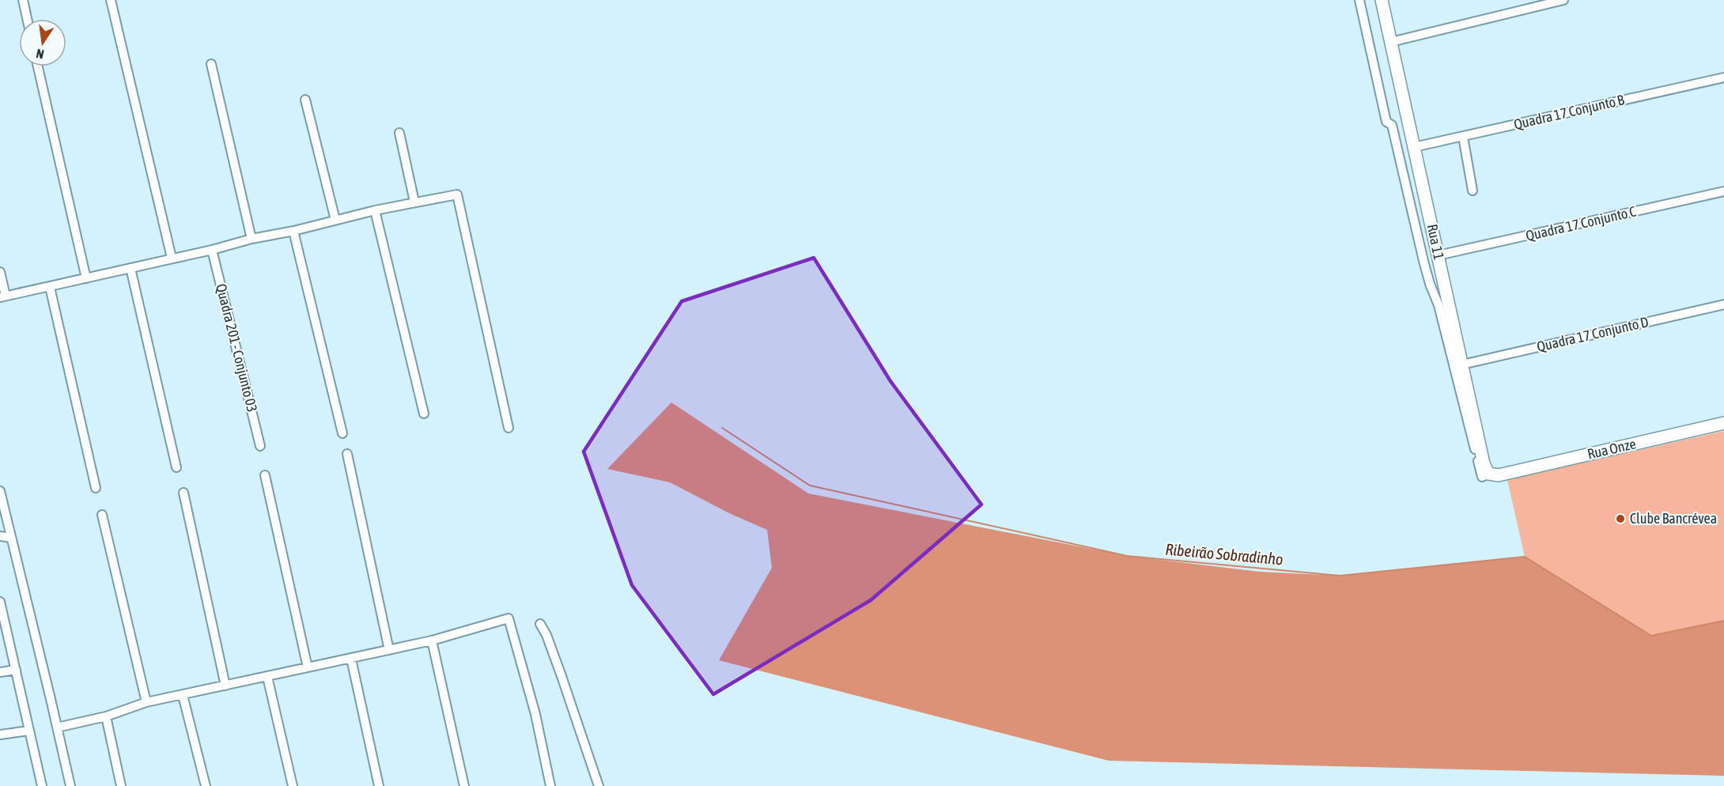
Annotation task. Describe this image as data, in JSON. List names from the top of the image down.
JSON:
{
  "streets": {
    "street": [
      "Quadra 17 Conjunto B",
      "Quadra 17 Conjunto C",
      "Rua 11",
      "Quadra 17 Conjunto D",
      "Quadra 201 - Conjunto 03",
      "Rua Onze"
    ]
  },
  "crossings": [
    ["Quadra 17 Conjunto B", "Rua 11"],
    ["Quadra 17 Conjunto C", "Rua 11"],
    ["Rua 11", "Quadra 17 Conjunto D"],
    ["Rua 11", "Rua Onze"]
  ],
  "water": ["Ribeirão Sobradinho"],
  "places": ["Clube Bancrévea"],
  "north": "bottom"
}
